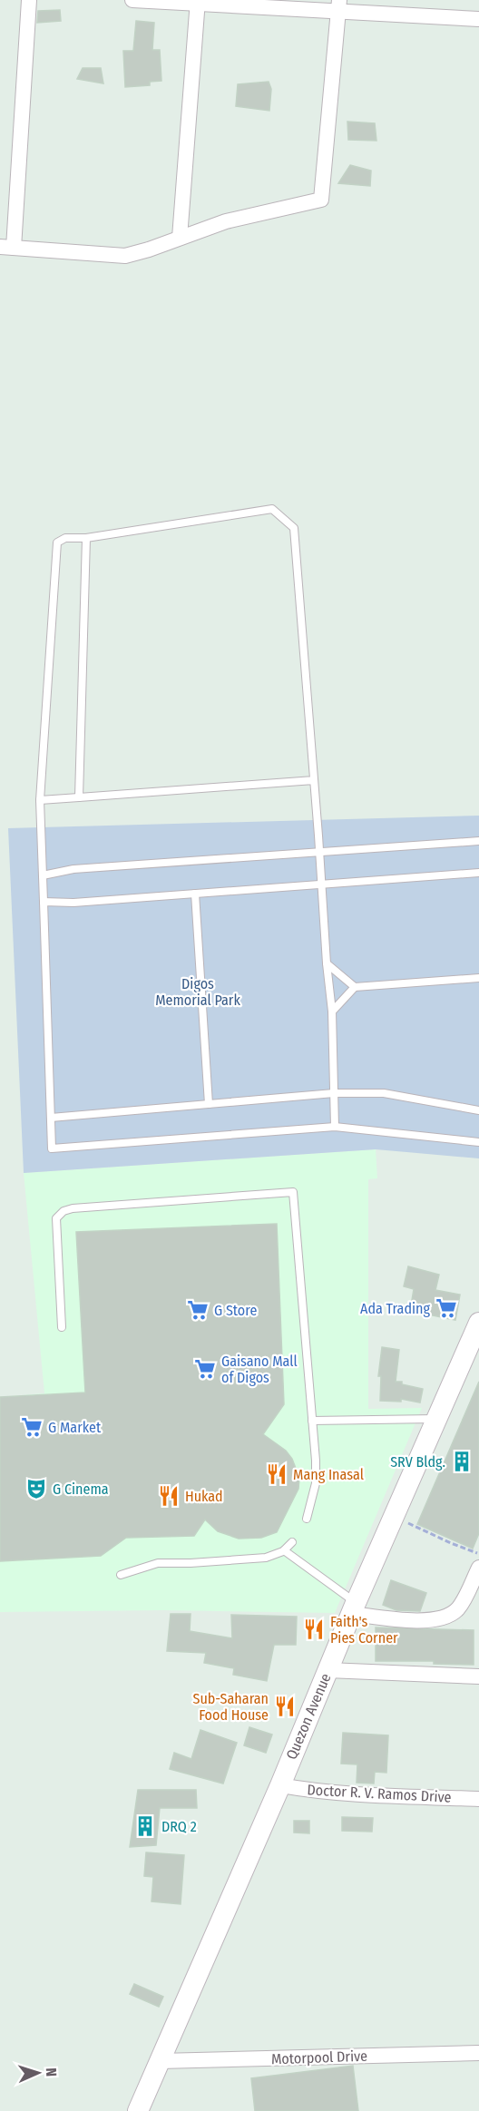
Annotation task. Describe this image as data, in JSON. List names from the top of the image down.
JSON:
{
  "streets": {
    "main road": ["Quezon Avenue"],
    "street": ["Doctor R. V. Ramos Drive", "Motorpool Drive"]
  },
  "crossings": [
    ["Quezon Avenue", "Doctor R. V. Ramos Drive"],
    ["Quezon Avenue", "Motorpool Drive"]
  ],
  "parks": ["Digos Memorial Park"],
  "places": {
    "supermarket": [
      "Ada Trading",
      "G Store",
      "Gaisano Mall of Digos",
      "G Market"
    ],
    "building": ["SRV Bldg.", "DRQ 2"],
    "restaurant": [
      "Mang Inasal",
      "Hukad",
      "Faith's Pies Corner",
      "Sub-Saharan Food House"
    ],
    "theatre": ["G Cinema"]
  },
  "north": "right"
}
